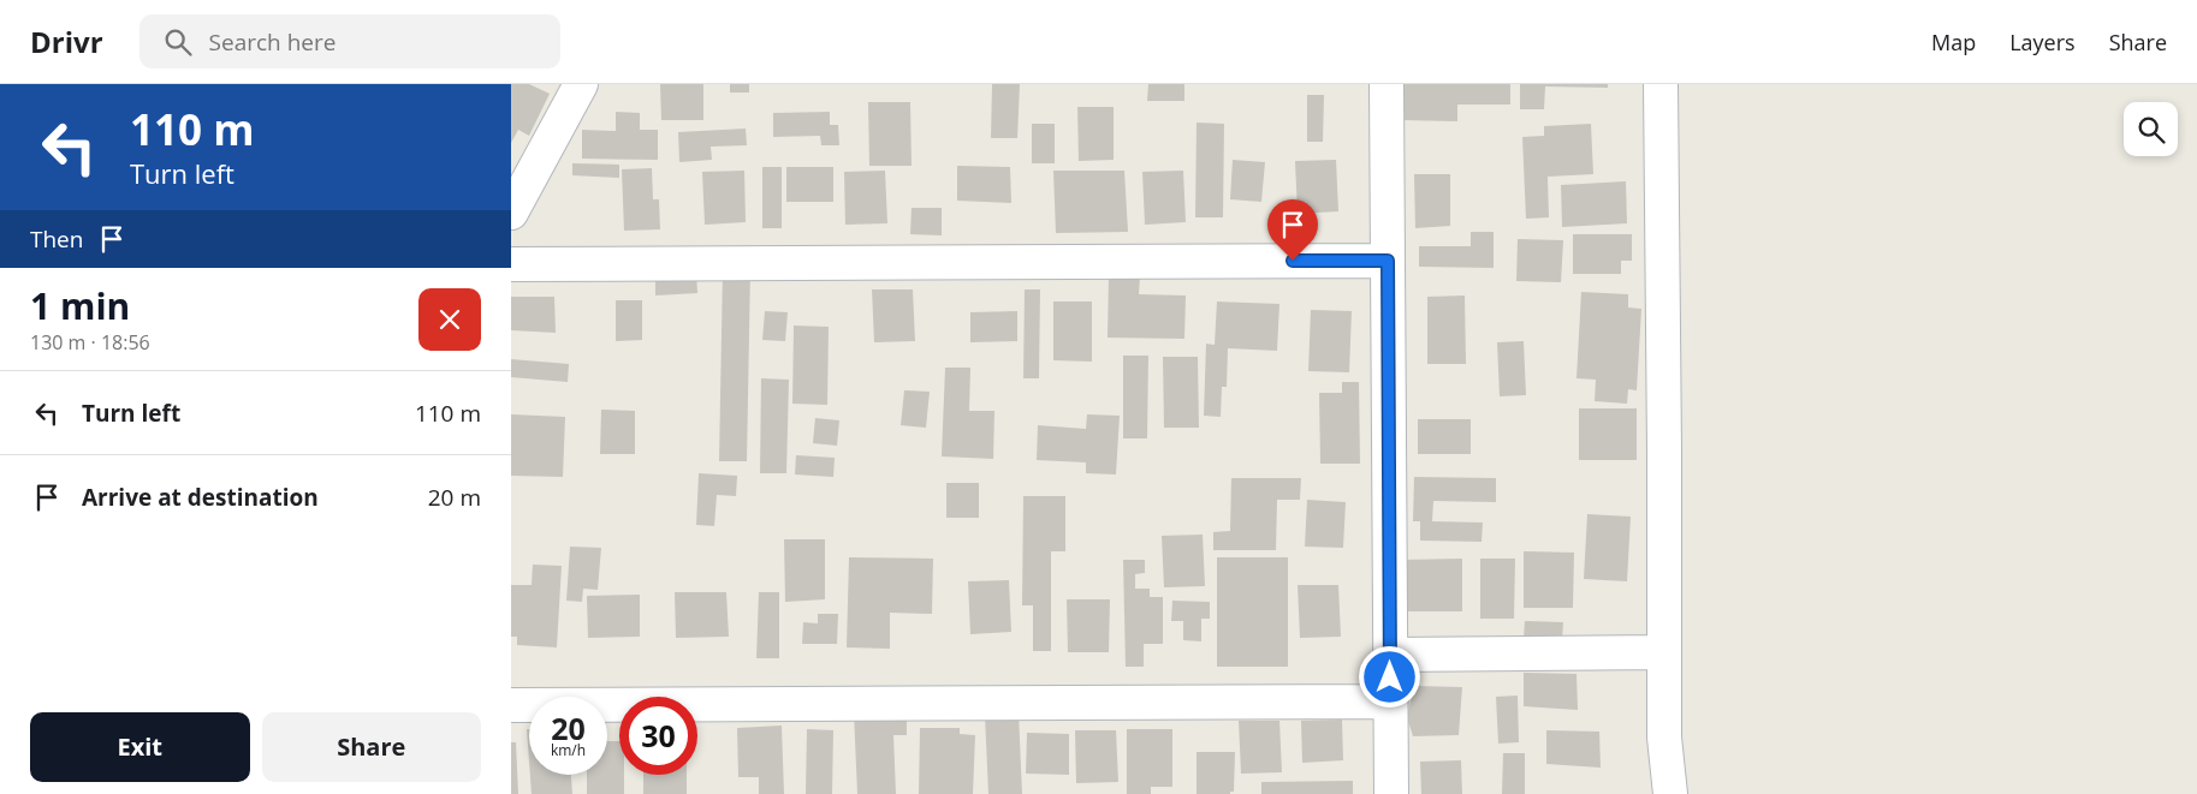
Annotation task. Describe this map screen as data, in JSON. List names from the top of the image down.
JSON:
{
  "page": {
    "header": "Drivr",
    "search": "Search here",
    "nav": ["Map", "Layers", "Share"],
    "turn": ["110 m", "Turn left"],
    "then": "Then",
    "heading": ["1 min", "130 m · 18:56"],
    "list": [
      {
        "name": "Turn left",
        "value": "110 m"
      },
      {
        "name": "Arrive at destination",
        "value": "20 m"
      }
    ],
    "speed": "20 km/h",
    "limit": "30",
    "buttons": ["Exit", "Share"]
  }
}
